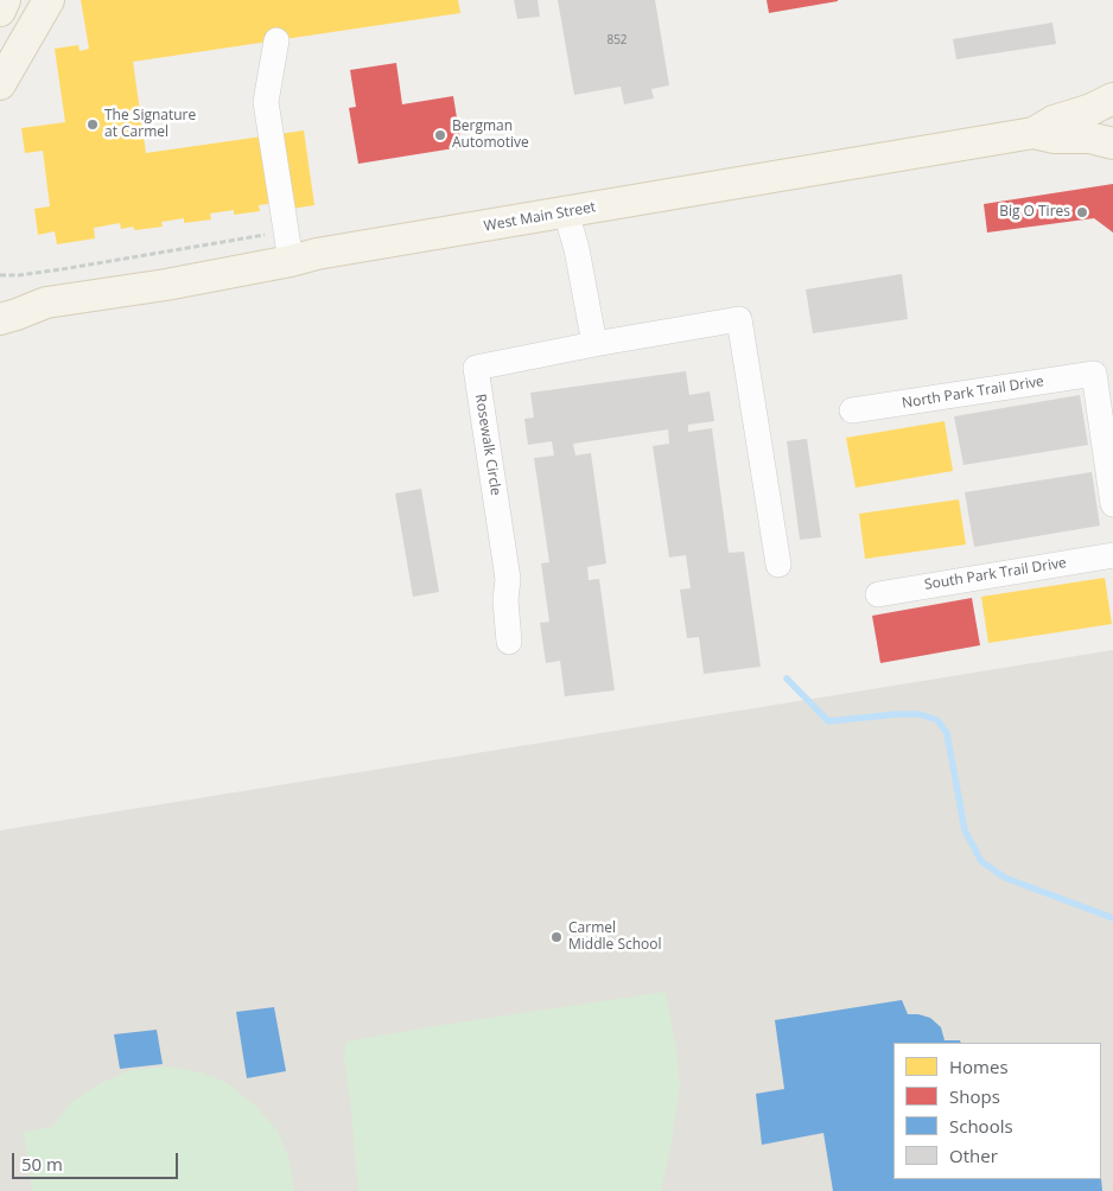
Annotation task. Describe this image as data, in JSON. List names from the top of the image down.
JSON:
{
  "streets": {
    "main road": ["West Main Street"],
    "street": ["North Park Trail Drive", "Rosewalk Circle", "South Park Trail Drive"]
  },
  "places": [
    "The Signature at Carmel",
    "Bergman Automotive",
    "Big O Tires",
    "Carmel Middle School"
  ],
  "house_numbers": ["852"],
  "legend": [
    "Homes",
    "Shops",
    "Schools",
    "Other"
  ],
  "scale_bar": "50 m"
}
